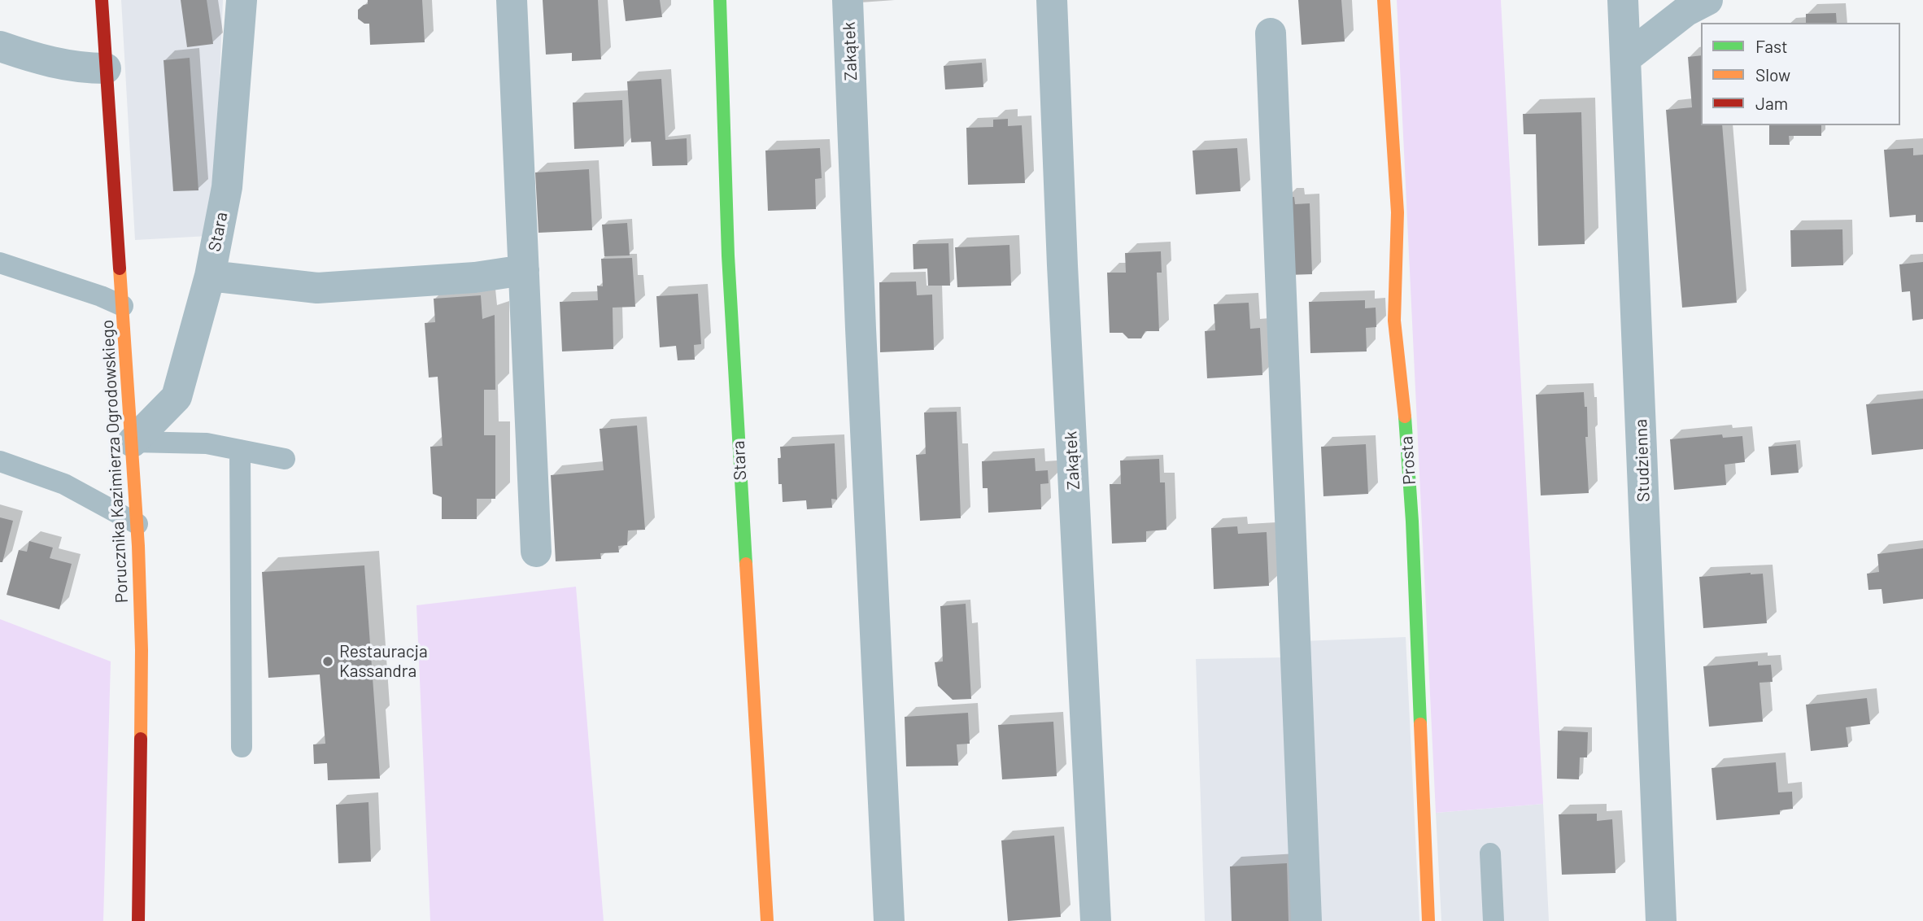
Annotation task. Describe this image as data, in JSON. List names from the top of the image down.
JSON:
{
  "streets": {
    "street": [
      "Zakątek",
      "Stara",
      "Prosta",
      "Studzienna",
      "Porucznika Kazimierza Ogrodowskiego"
    ]
  },
  "crossings": [
    ["Stara", "Porucznika Kazimierza Ogrodowskiego"]
  ],
  "places": ["Restauracja Kassandra"],
  "legend": ["Fast", "Slow", "Jam"]
}
